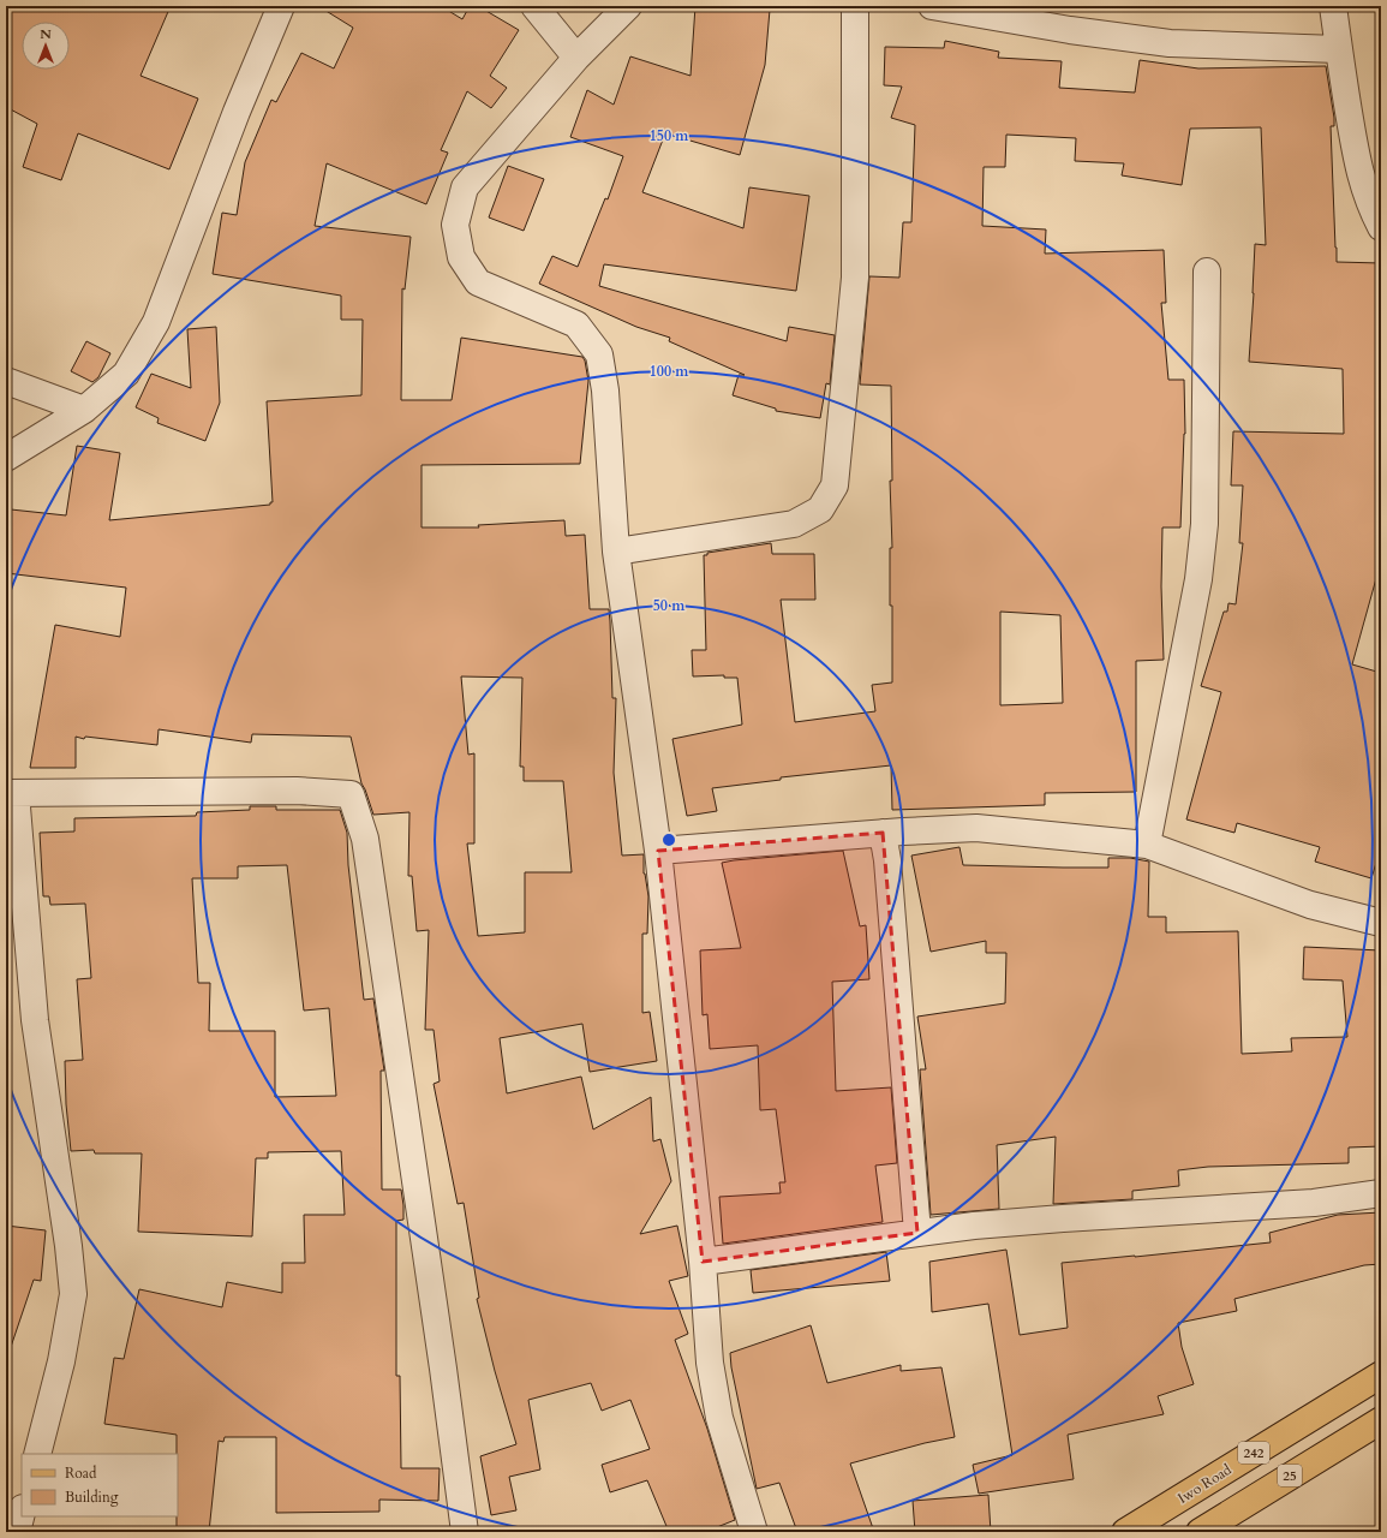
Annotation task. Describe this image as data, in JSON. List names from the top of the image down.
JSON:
{
  "streets": {
    "main road": ["242", "25", "Iwo Road"]
  },
  "legend": ["Road", "Building"],
  "north": "top",
  "rings": ["150 m", "100 m", "50 m"]
}
